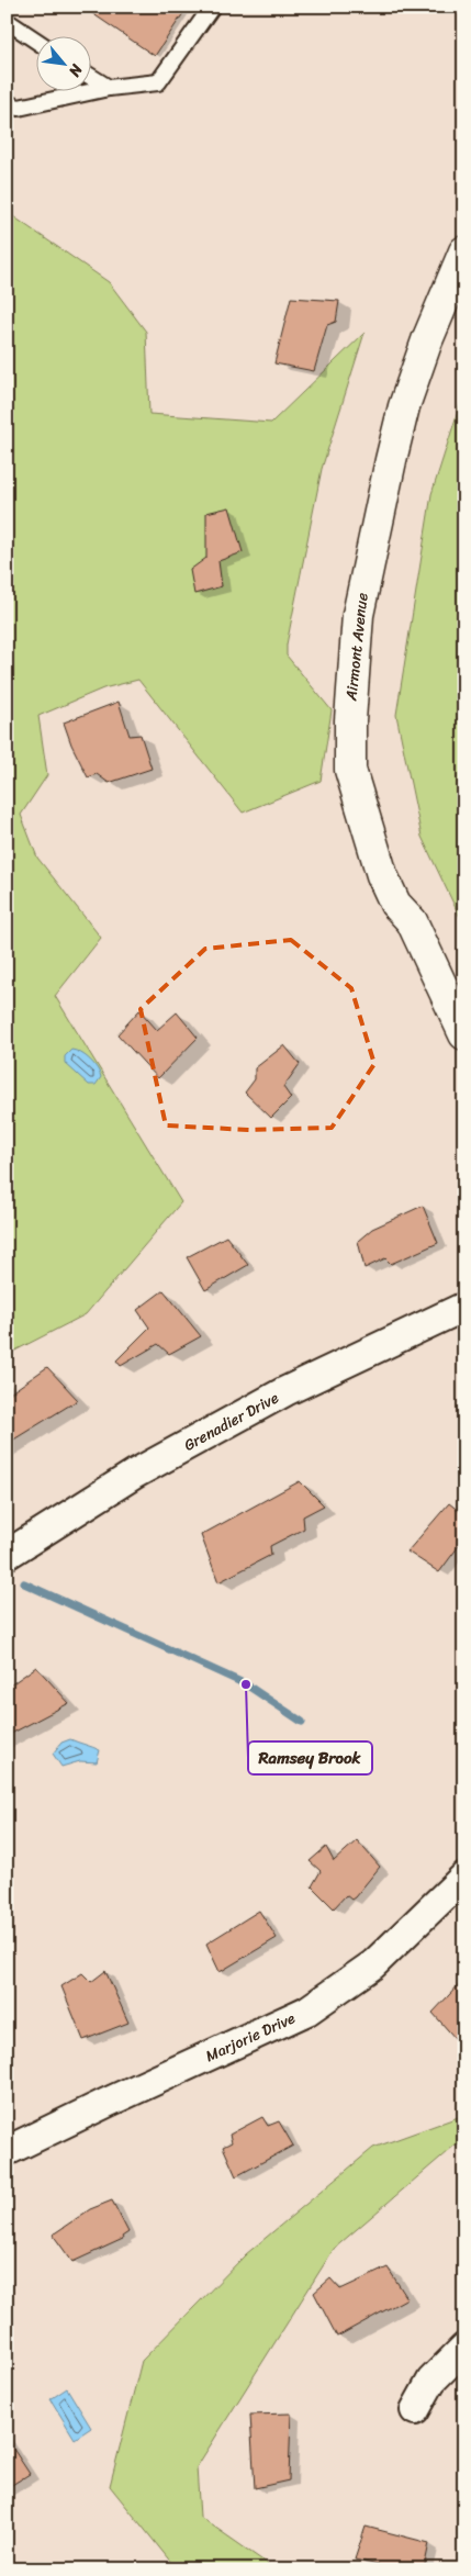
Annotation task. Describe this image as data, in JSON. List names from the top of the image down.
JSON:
{
  "streets": {
    "street": ["Airmont Avenue", "Grenadier Drive", "Marjorie Drive"]
  },
  "places": ["Ramsey Brook"],
  "north": "bottom right"
}
